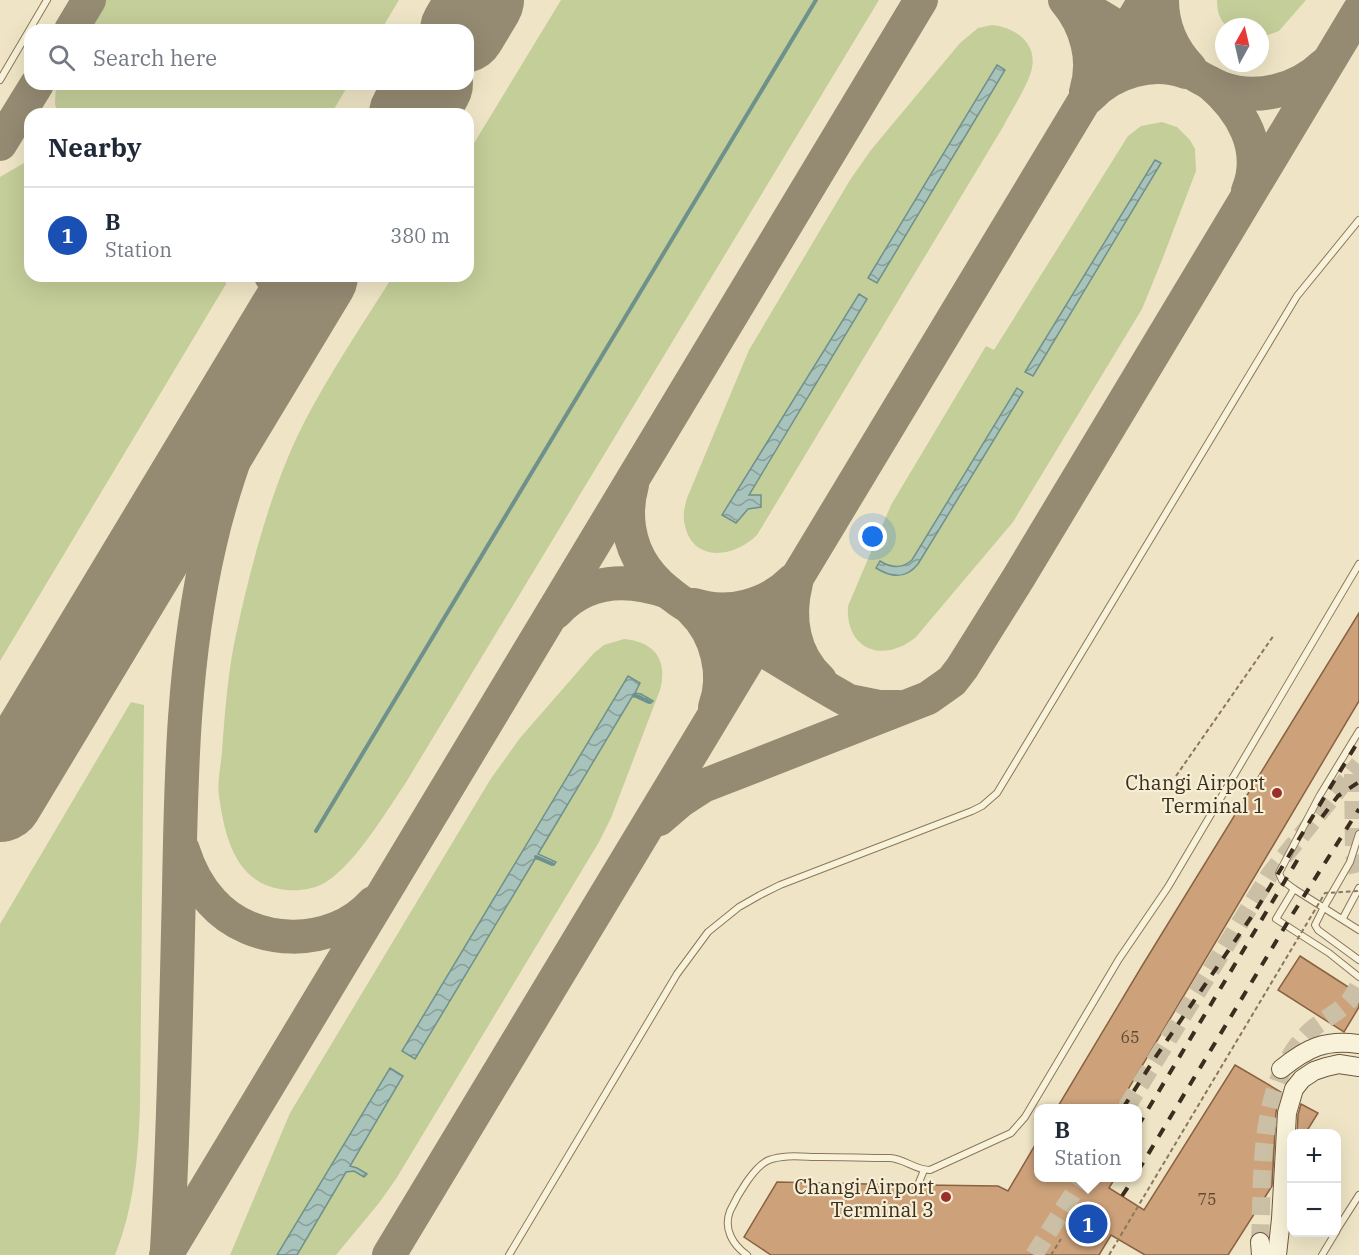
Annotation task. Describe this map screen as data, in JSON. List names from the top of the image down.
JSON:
{
  "places": ["Changi Airport Terminal 1", "Changi Airport Terminal 3"],
  "house_numbers": ["65", "75"],
  "north": "top",
  "page": {
    "search": "Search here",
    "heading": "Nearby",
    "list": [
      {
        "mark": "1",
        "name": "B",
        "note": "Station",
        "value": "380 m"
      }
    ],
    "popup": ["B", "Station"],
    "map_buttons": ["+", "−"],
    "pins": "1"
  }
}
